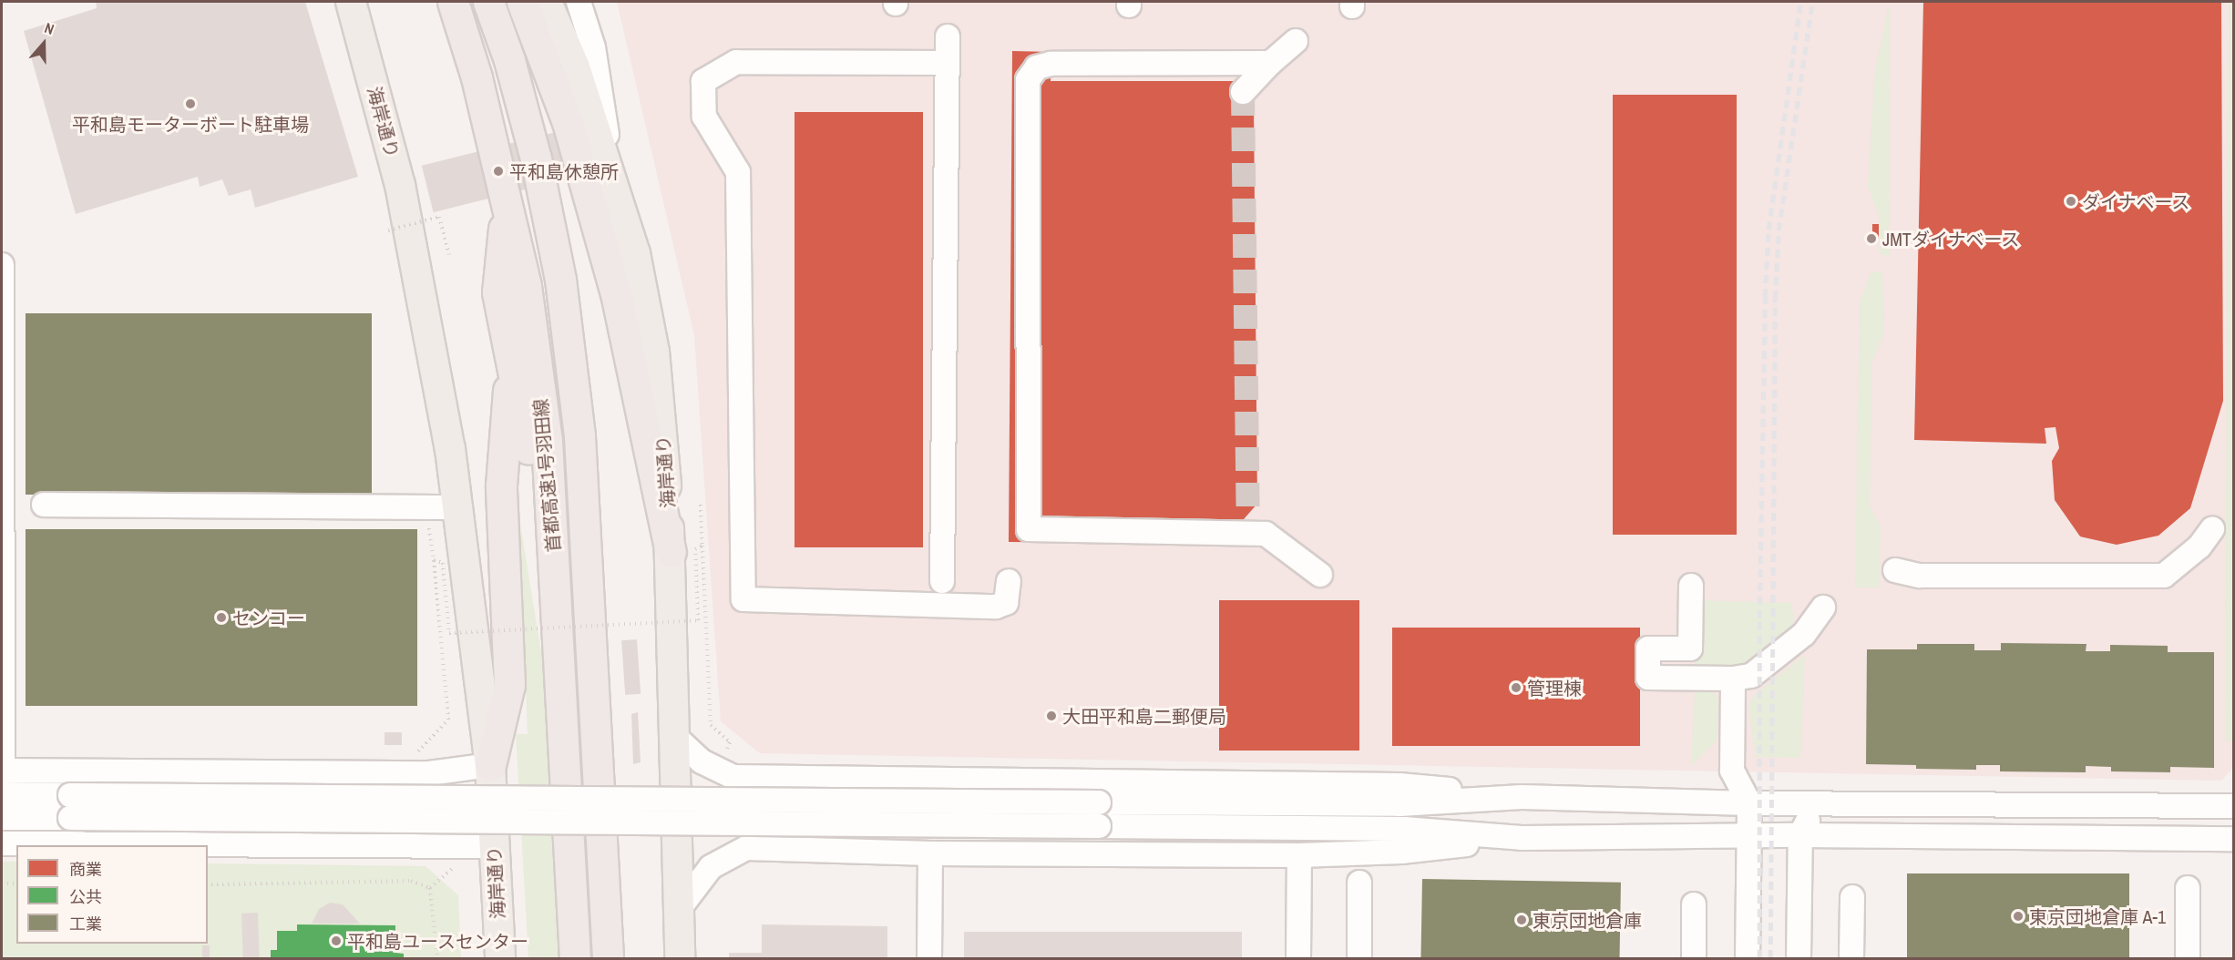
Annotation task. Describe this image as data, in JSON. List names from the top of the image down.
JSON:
{
  "streets": {
    "highway": ["首都高速1号羽田線"],
    "main road": ["海岸通り"]
  },
  "places": [
    "平和島モーターボート駐車場",
    "平和島休憩所",
    "ダイナベース",
    "JMTダイナベース",
    "センコー",
    "管理棟",
    "大田平和島二郵便局",
    "東京団地倉庫 A-1",
    "東京団地倉庫",
    "平和島ユースセンター"
  ],
  "legend": ["商業", "公共", "工業"],
  "north": "top"
}
